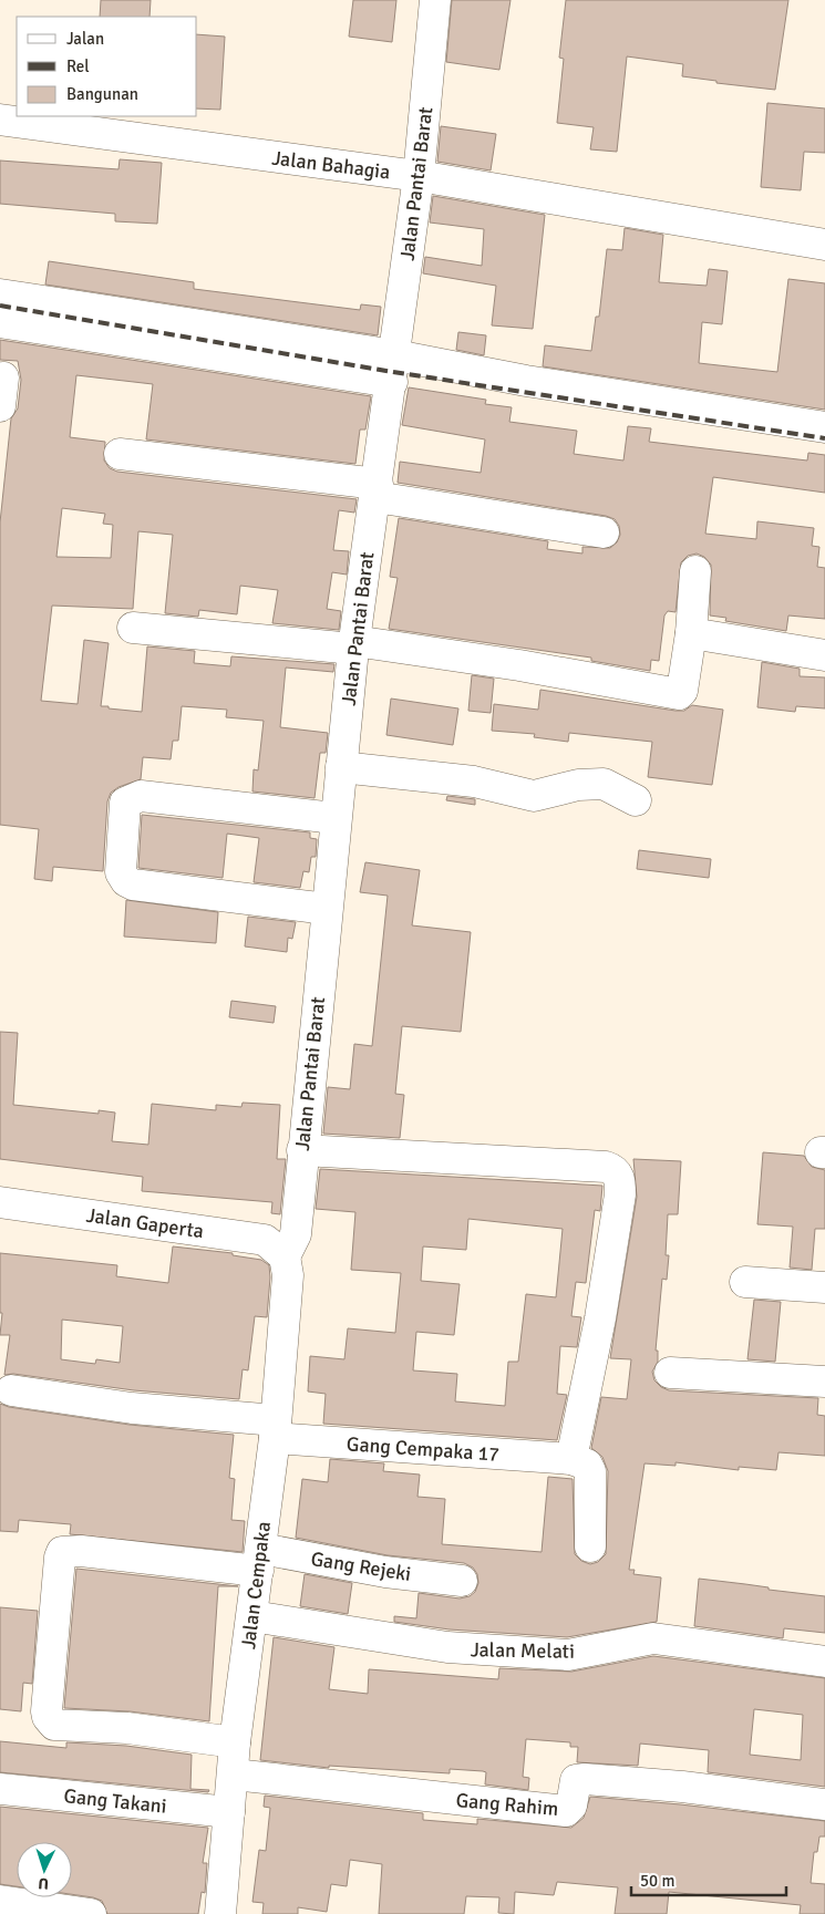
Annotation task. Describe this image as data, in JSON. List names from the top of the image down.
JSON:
{
  "streets": {
    "street": [
      "Jalan Bahagia",
      "Jalan Pantai Barat",
      "Jalan Gaperta",
      "Gang Cempaka 17",
      "Gang Rejeki",
      "Jalan Cempaka",
      "Jalan Melati",
      "Gang Takani",
      "Gang Rahim"
    ]
  },
  "crossings": [
    ["Jalan Bahagia", "Jalan Pantai Barat"],
    ["Jalan Pantai Barat", "Jalan Gaperta"],
    ["Jalan Pantai Barat", "Jalan Cempaka"],
    ["Jalan Gaperta", "Jalan Cempaka"],
    ["Gang Cempaka 17", "Jalan Cempaka"],
    ["Gang Rejeki", "Jalan Cempaka"],
    ["Jalan Cempaka", "Jalan Melati"],
    ["Jalan Cempaka", "Gang Takani"],
    ["Jalan Cempaka", "Gang Rahim"]
  ],
  "legend": ["Jalan", "Rel", "Bangunan"],
  "scale_bar": "50 m",
  "north": "bottom"
}
